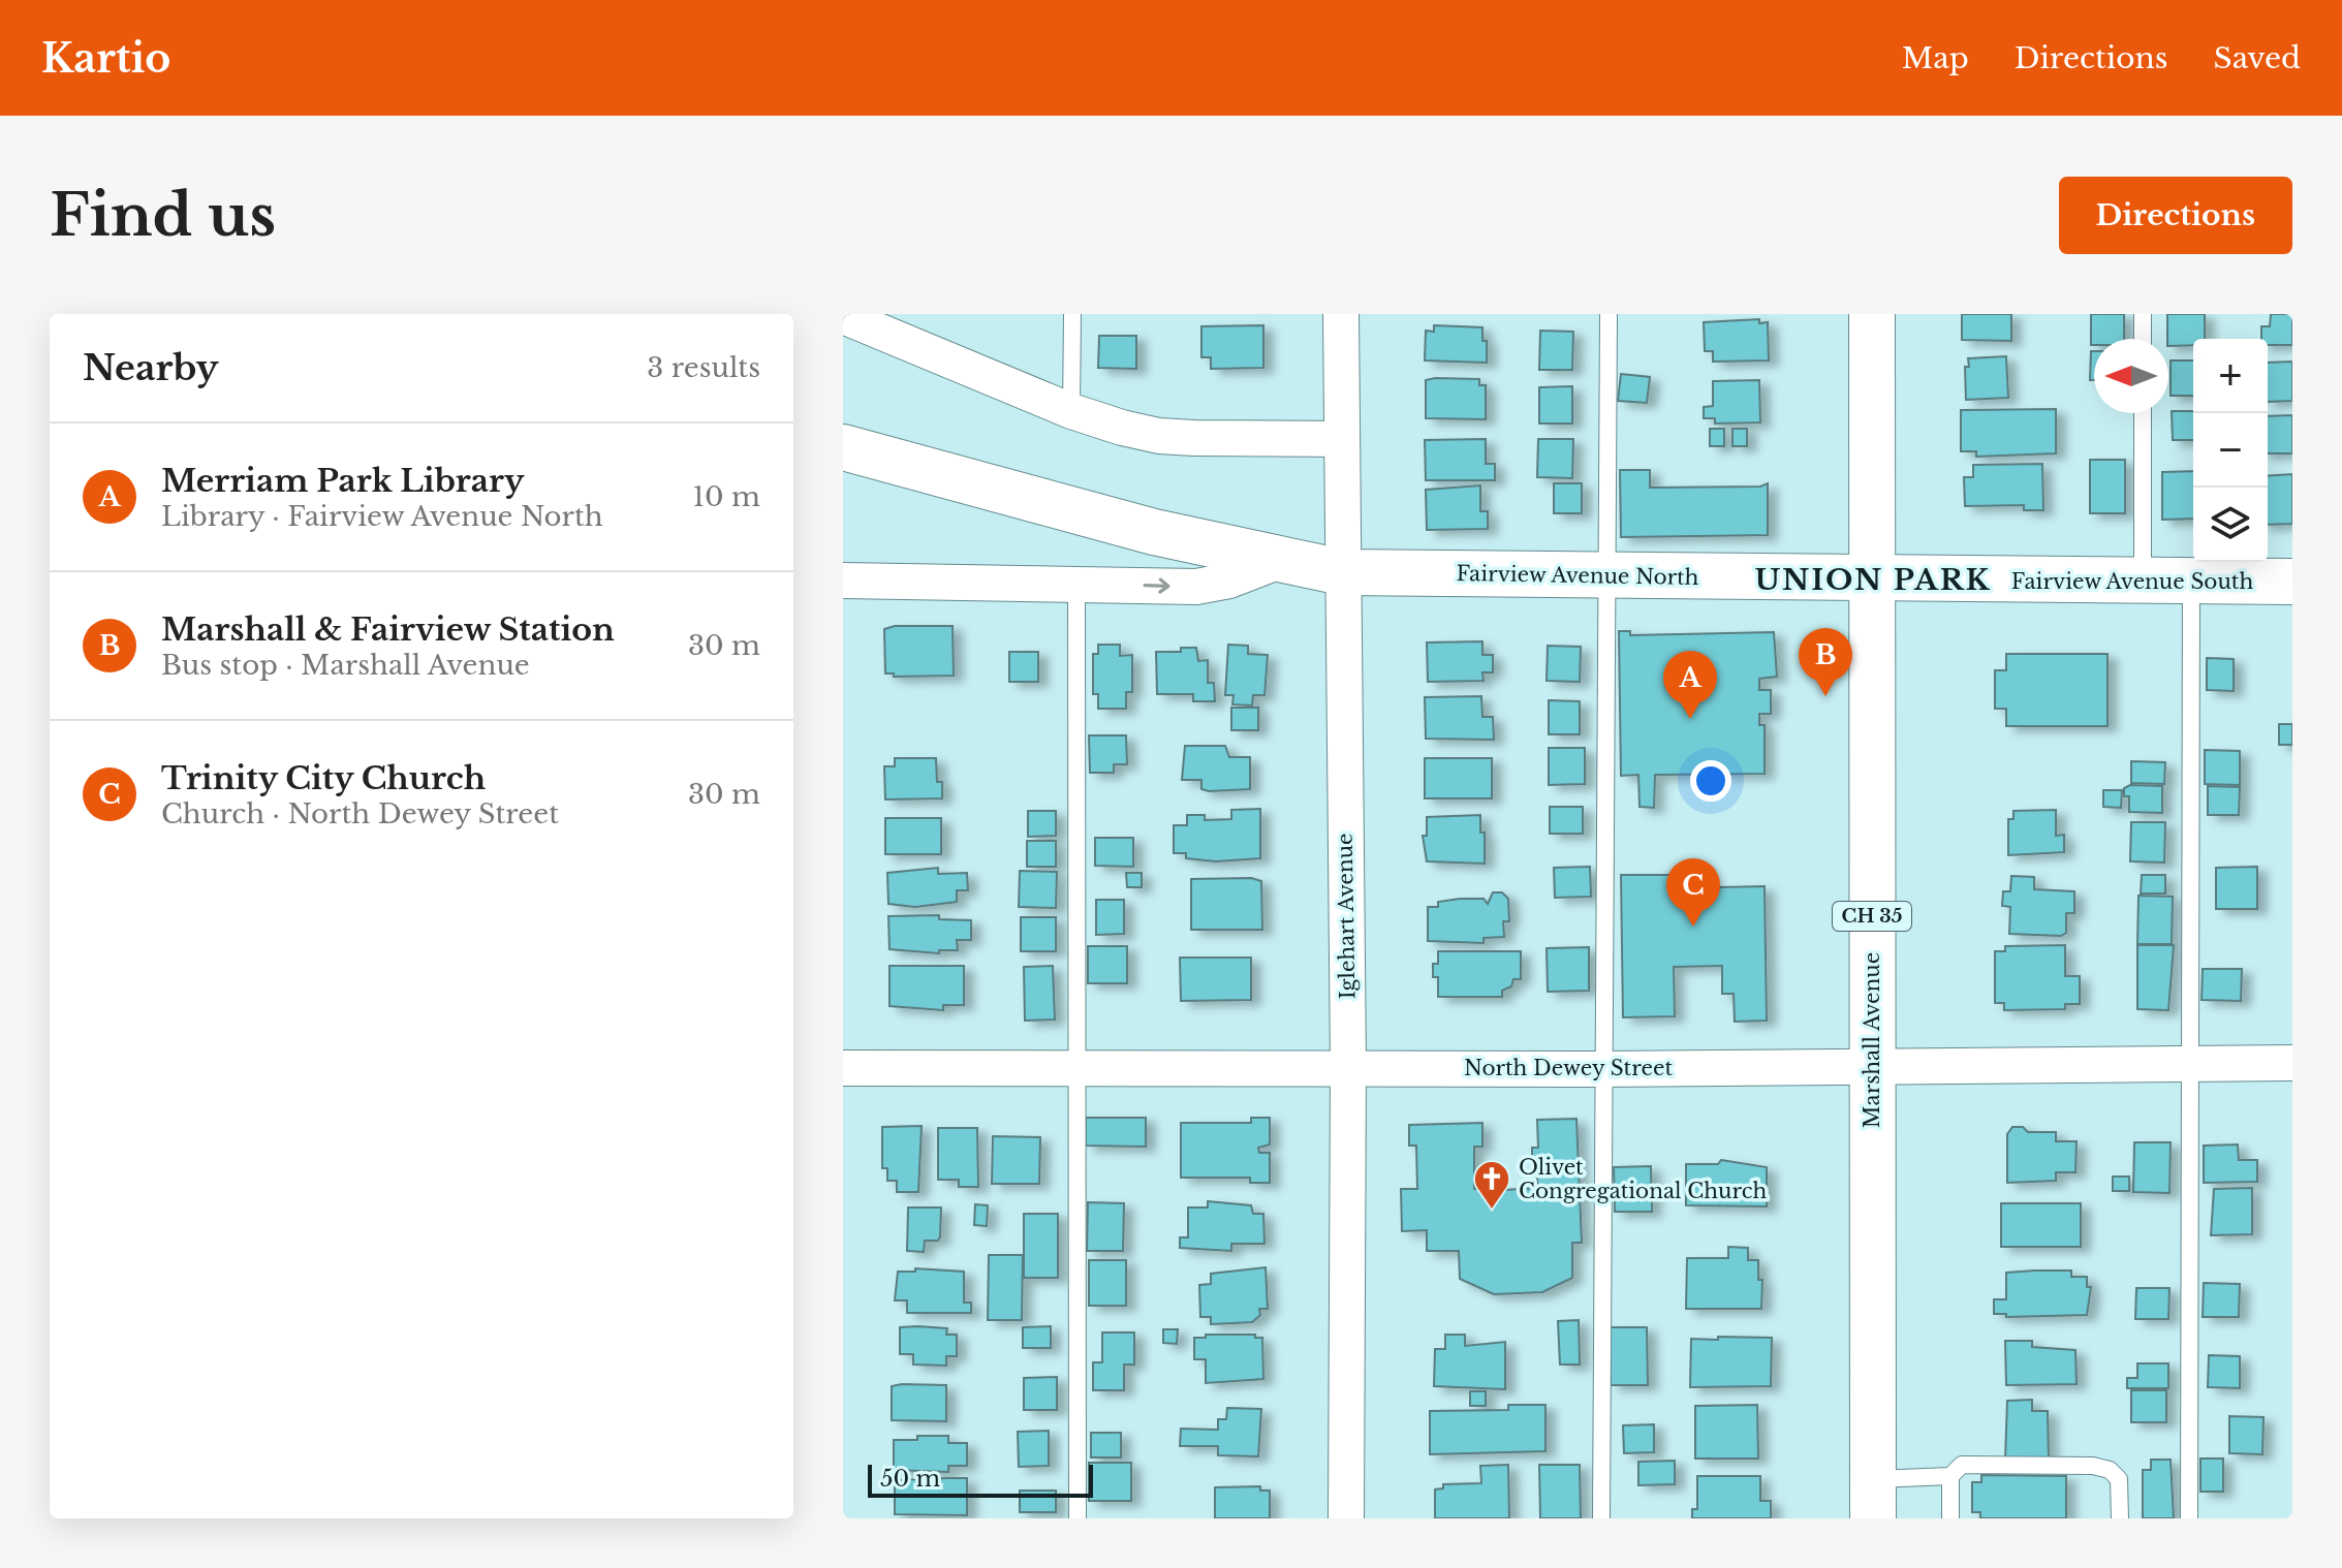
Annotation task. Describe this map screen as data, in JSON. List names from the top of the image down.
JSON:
{
  "streets": {
    "street": [
      "Fairview Avenue North",
      "Fairview Avenue South",
      "Iglehart Avenue",
      "CH 35",
      "Marshall Avenue",
      "North Dewey Street"
    ]
  },
  "crossings": [
    ["Fairview Avenue North", "Fairview Avenue South"],
    ["Fairview Avenue North", "Iglehart Avenue"],
    ["Fairview Avenue North", "Marshall Avenue"],
    ["Fairview Avenue South", "Marshall Avenue"],
    ["Iglehart Avenue", "North Dewey Street"],
    ["Marshall Avenue", "North Dewey Street"]
  ],
  "districts": ["UNION PARK"],
  "places": {
    "church": ["Olivet Congregational Church"]
  },
  "scale_bar": "50 m",
  "north": "left",
  "page": {
    "header": "Kartio",
    "nav": ["Map", "Directions", "Saved"],
    "buttons": "Directions",
    "title": "Find us",
    "heading": ["Nearby", "3 results"],
    "map_buttons": ["+", "−"],
    "list": [
      {
        "mark": "A",
        "name": "Merriam Park Library",
        "note": "Library · Fairview Avenue North",
        "value": "10 m"
      },
      {
        "mark": "B",
        "name": "Marshall & Fairview Station",
        "note": "Bus stop · Marshall Avenue",
        "value": "30 m"
      },
      {
        "mark": "C",
        "name": "Trinity City Church",
        "note": "Church · North Dewey Street",
        "value": "30 m"
      }
    ],
    "pins": ["B", "A", "C"],
    "scale": "50 m"
  }
}
